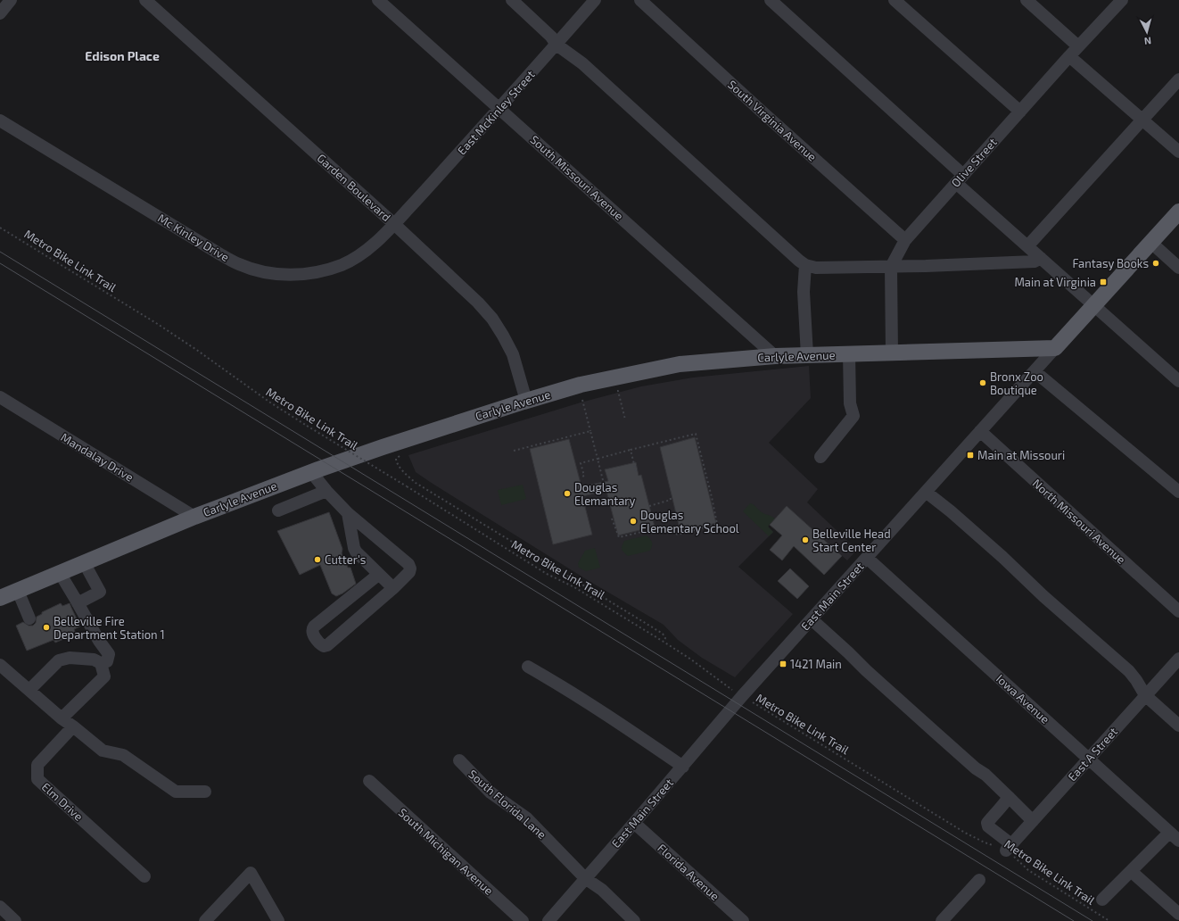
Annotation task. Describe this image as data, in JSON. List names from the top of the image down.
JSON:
{
  "streets": {
    "main road": ["Carlyle Avenue", "East Main Street"],
    "street": [
      "East McKinley Street",
      "South Virginia Avenue",
      "Olive Street",
      "South Missouri Avenue",
      "Garden Boulevard",
      "Mc Kinley Drive",
      "Mandalay Drive",
      "North Missouri Avenue",
      "Iowa Avenue",
      "East A Street",
      "Elm Drive",
      "South Florida Lane",
      "South Michigan Avenue",
      "Florida Avenue"
    ],
    "path": ["Metro Bike Link Trail"]
  },
  "crossings": [
    ["East McKinley Street", "South Missouri Avenue"],
    ["East McKinley Street", "Garden Boulevard"],
    ["East McKinley Street", "Mc Kinley Drive"],
    ["South Virginia Avenue", "Olive Street"],
    ["Olive Street", "Carlyle Avenue"],
    ["South Missouri Avenue", "Carlyle Avenue"],
    ["Garden Boulevard", "Mc Kinley Drive"],
    ["Garden Boulevard", "Carlyle Avenue"],
    ["Metro Bike Link Trail", "East Main Street"],
    ["Metro Bike Link Trail", "East A Street"],
    ["Carlyle Avenue", "Mandalay Drive"],
    ["Carlyle Avenue", "East Main Street"],
    ["North Missouri Avenue", "East Main Street"],
    ["East Main Street", "Iowa Avenue"],
    ["East Main Street", "South Florida Lane"],
    ["East Main Street", "Florida Avenue"],
    ["Iowa Avenue", "East A Street"]
  ],
  "districts": ["Edison Place"],
  "places": {
    "other": [
      "Fantasy Books",
      "Bronx Zoo Boutique",
      "Douglas Elemantary",
      "Douglas Elementary School",
      "Belleville Head Start Center",
      "Cutter's",
      "Belleville Fire Department Station 1"
    ],
    "transit": ["Main at Virginia", "Main at Missouri", "1421 Main"]
  },
  "north": "bottom"
}
